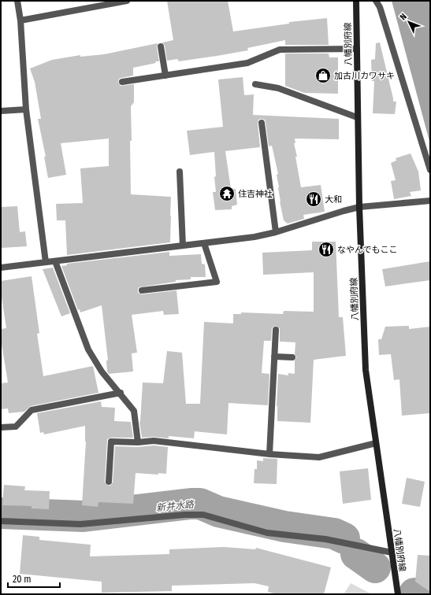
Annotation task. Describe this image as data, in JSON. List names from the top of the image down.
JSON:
{
  "streets": {
    "main road": ["八幡別府線"]
  },
  "water": ["新井水路"],
  "places": {
    "shop": ["加古川カワサキ"],
    "temple": ["住吉神社"],
    "restaurant": ["大和", "なやんでもここ"]
  },
  "scale_bar": "20 m",
  "north": "top left"
}
